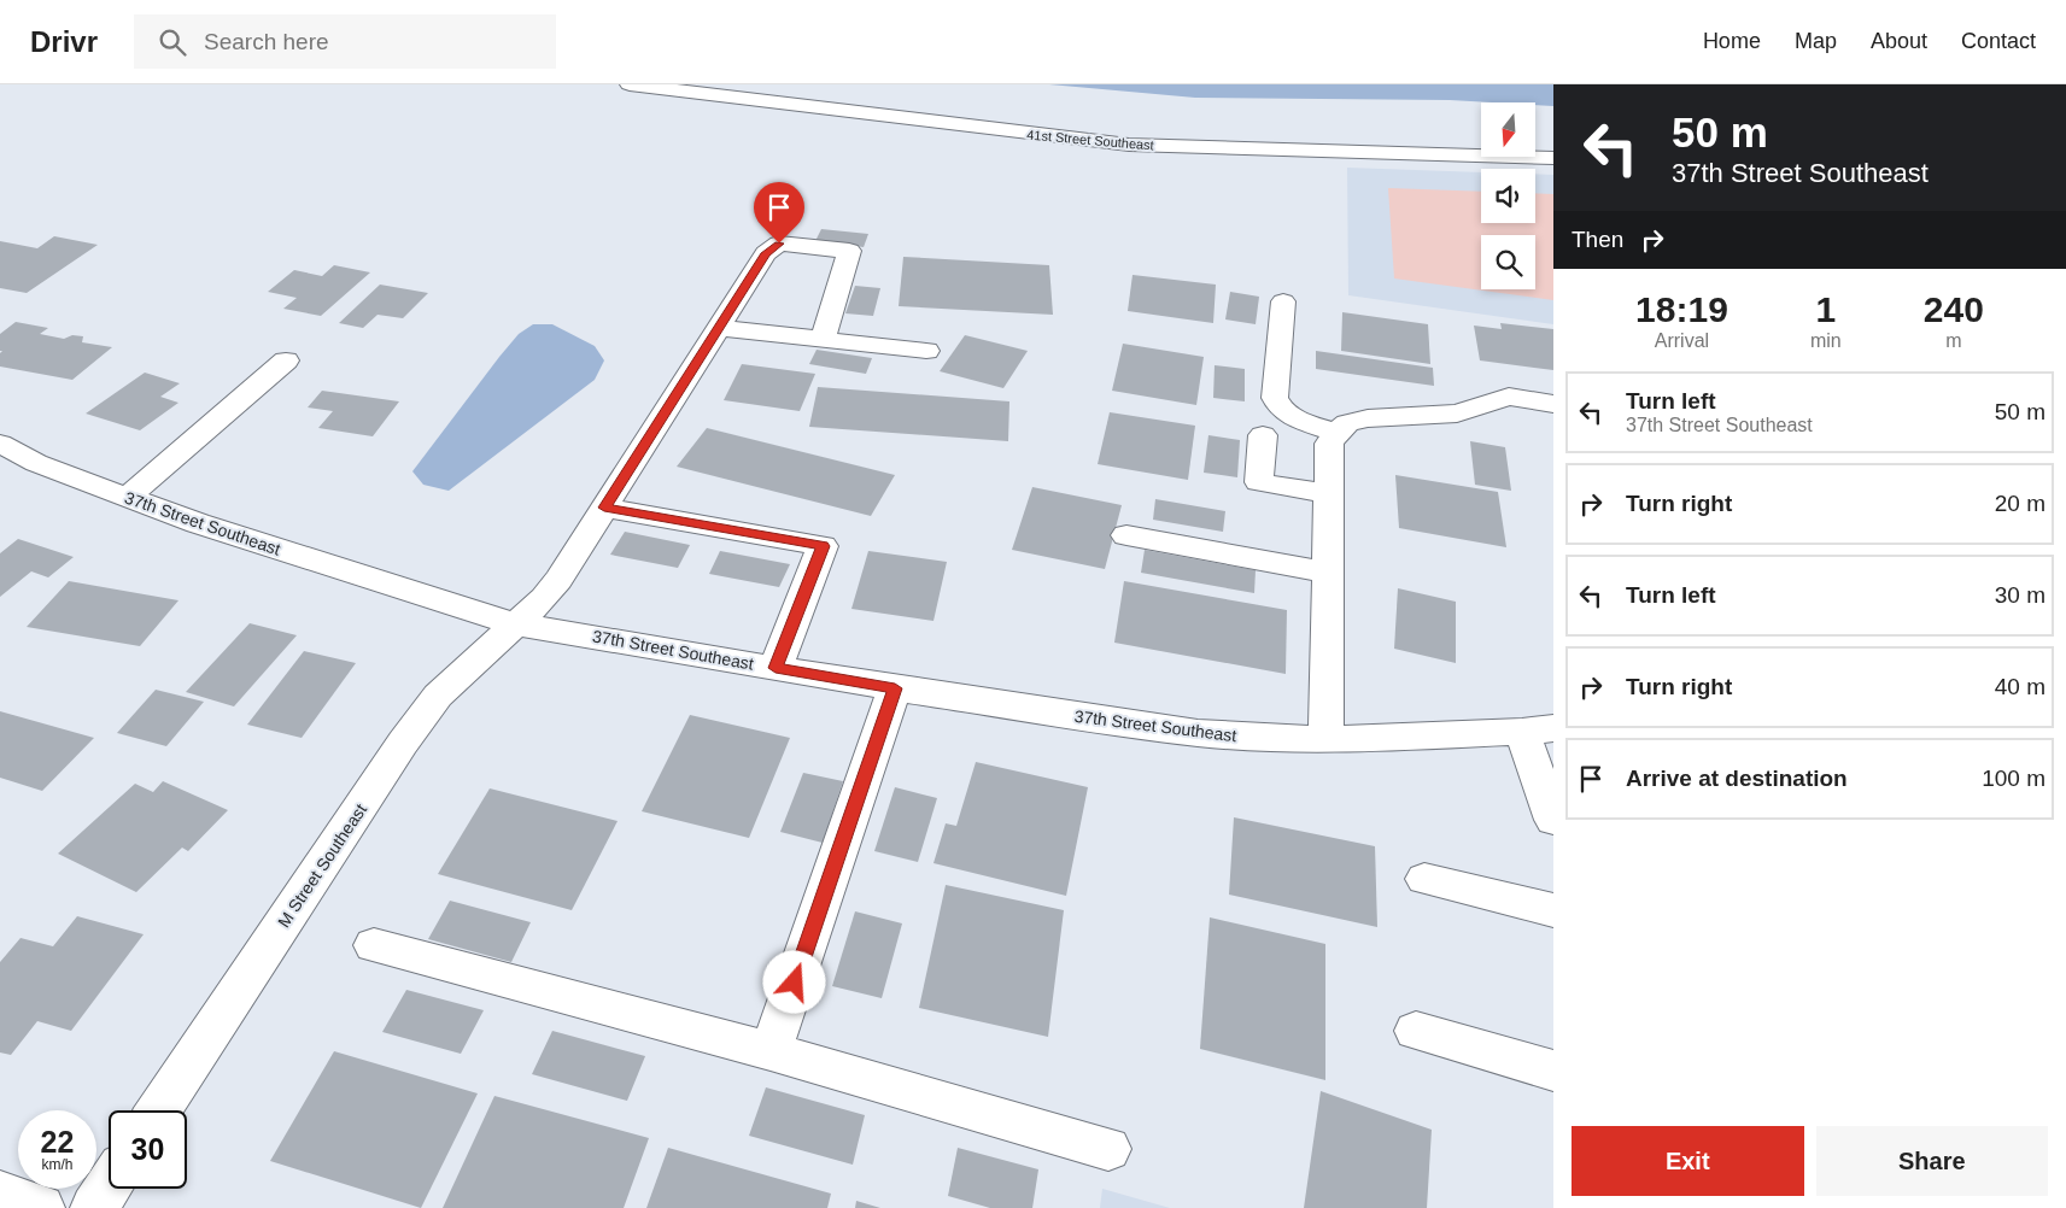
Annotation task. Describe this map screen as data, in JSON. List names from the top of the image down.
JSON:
{
  "streets": {
    "street": ["41st Street Southeast", "37th Street Southeast", "M Street Southeast"]
  },
  "crossings": [
    ["37th Street Southeast", "M Street Southeast"]
  ],
  "north": "bottom",
  "page": {
    "header": "Drivr",
    "search": "Search here",
    "nav": [
      "Home",
      "Map",
      "About",
      "Contact"
    ],
    "turn": ["50 m", "37th Street Southeast"],
    "then": "Then",
    "eta": [
      "18:19",
      "Arrival",
      "1",
      "min",
      "240",
      "m"
    ],
    "list": [
      {
        "name": "Turn left",
        "note": "37th Street Southeast",
        "value": "50 m"
      },
      {
        "name": "Turn right",
        "value": "20 m"
      },
      {
        "name": "Turn left",
        "value": "30 m"
      },
      {
        "name": "Turn right",
        "value": "40 m"
      },
      {
        "name": "Arrive at destination",
        "value": "100 m"
      }
    ],
    "speed": "22 km/h",
    "limit": "30",
    "buttons": ["Exit", "Share"]
  }
}
